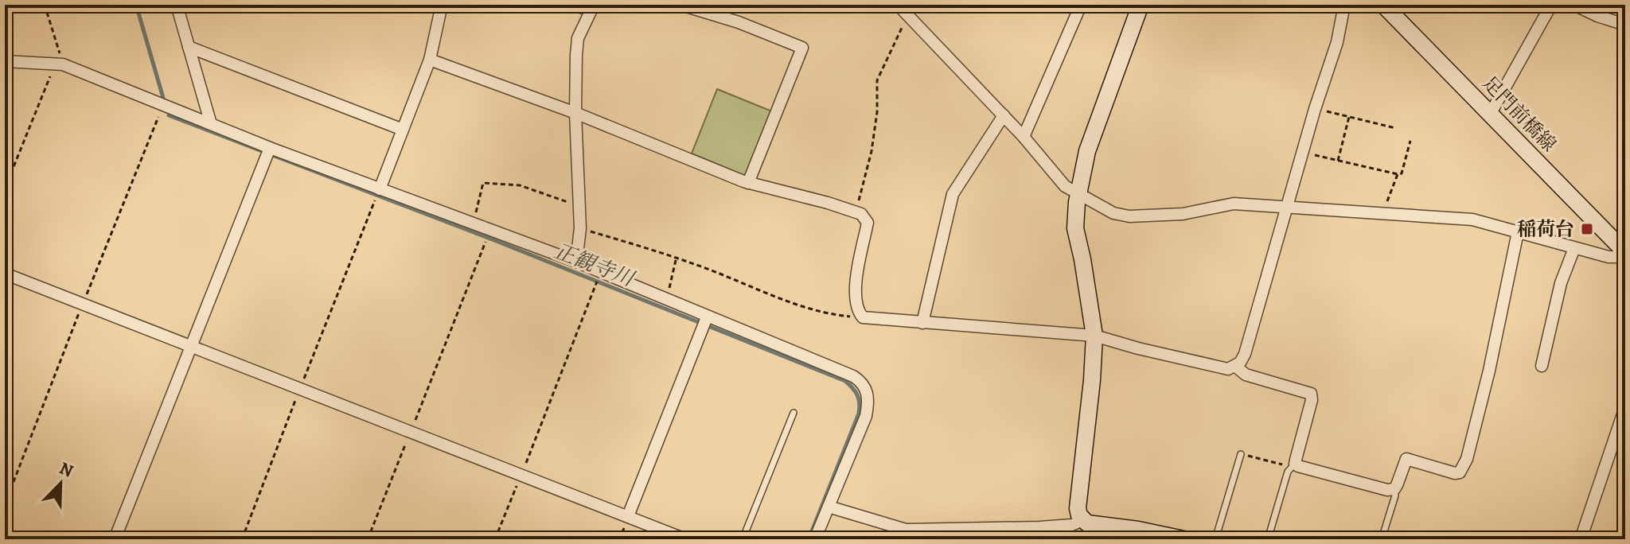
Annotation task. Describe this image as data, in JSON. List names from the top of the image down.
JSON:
{
  "streets": {
    "street": ["足門前橋線"]
  },
  "water": ["正観寺川"],
  "places": {
    "transit": ["稲荷台"]
  },
  "north": "top right"
}
